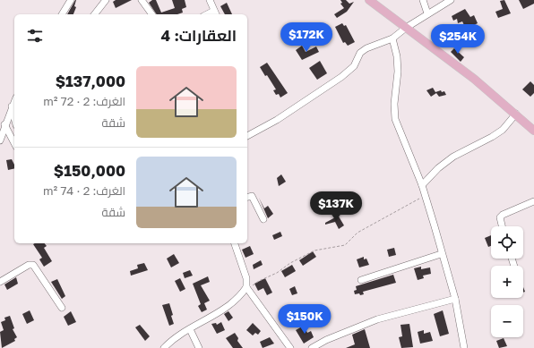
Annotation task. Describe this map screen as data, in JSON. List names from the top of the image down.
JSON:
{
  "page": {
    "heading": "العقارات: 4",
    "price": [
      "$172K",
      "$254K",
      "$137K",
      "$150K"
    ],
    "list": [
      {
        "name": "$137,000",
        "note": "الغرف: 2 · 72 m² · شقة"
      },
      {
        "name": "$150,000",
        "note": "الغرف: 2 · 74 m² · شقة"
      }
    ],
    "map_buttons": ["+", "−"]
  }
}
